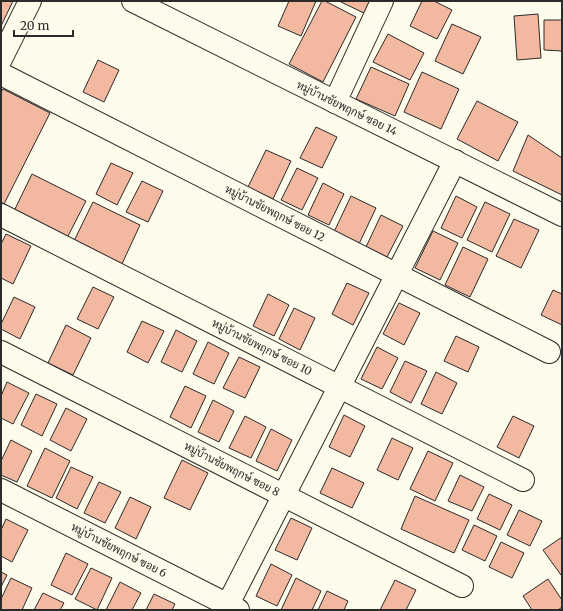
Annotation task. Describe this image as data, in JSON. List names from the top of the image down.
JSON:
{
  "streets": {
    "street": [
      "หมู่บ้านชัยพฤกษ์ ซอย 14",
      "หมู่บ้านชัยพฤกษ์ ซอย 12",
      "หมู่บ้านชัยพฤกษ์ ซอย 10",
      "หมู่บ้านชัยพฤกษ์ ซอย 8",
      "หมู่บ้านชัยพฤกษ์ ซอย 6"
    ]
  },
  "scale_bar": "20 m"
}
